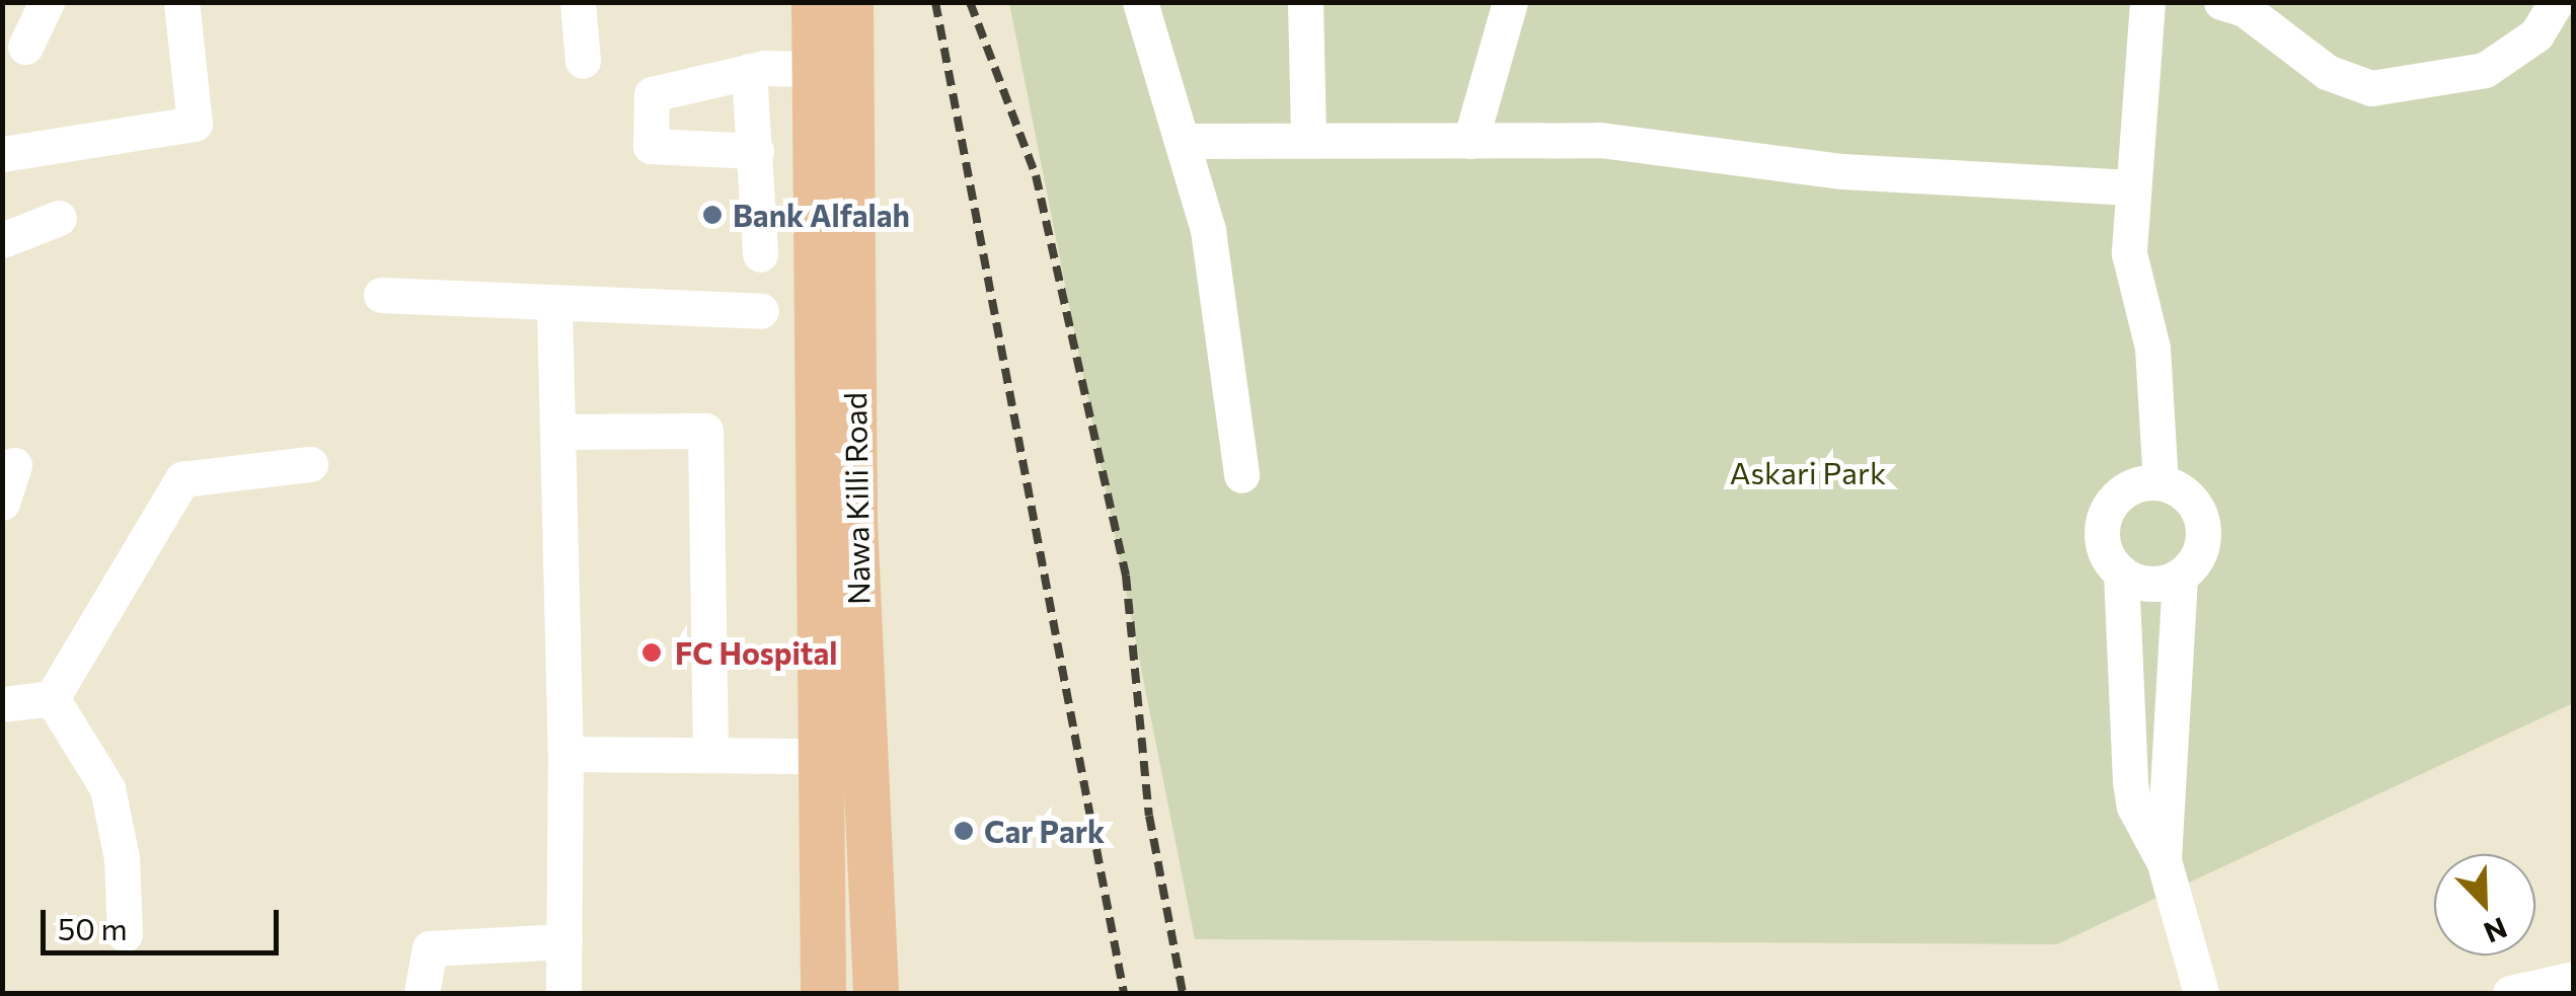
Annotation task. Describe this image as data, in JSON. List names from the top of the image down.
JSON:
{
  "streets": {
    "main road": ["Nawa Killi Road"]
  },
  "parks": ["Askari Park"],
  "places": ["Bank Alfalah", "FC Hospital", "Car Park"],
  "scale_bar": "50 m",
  "north": "bottom right"
}
